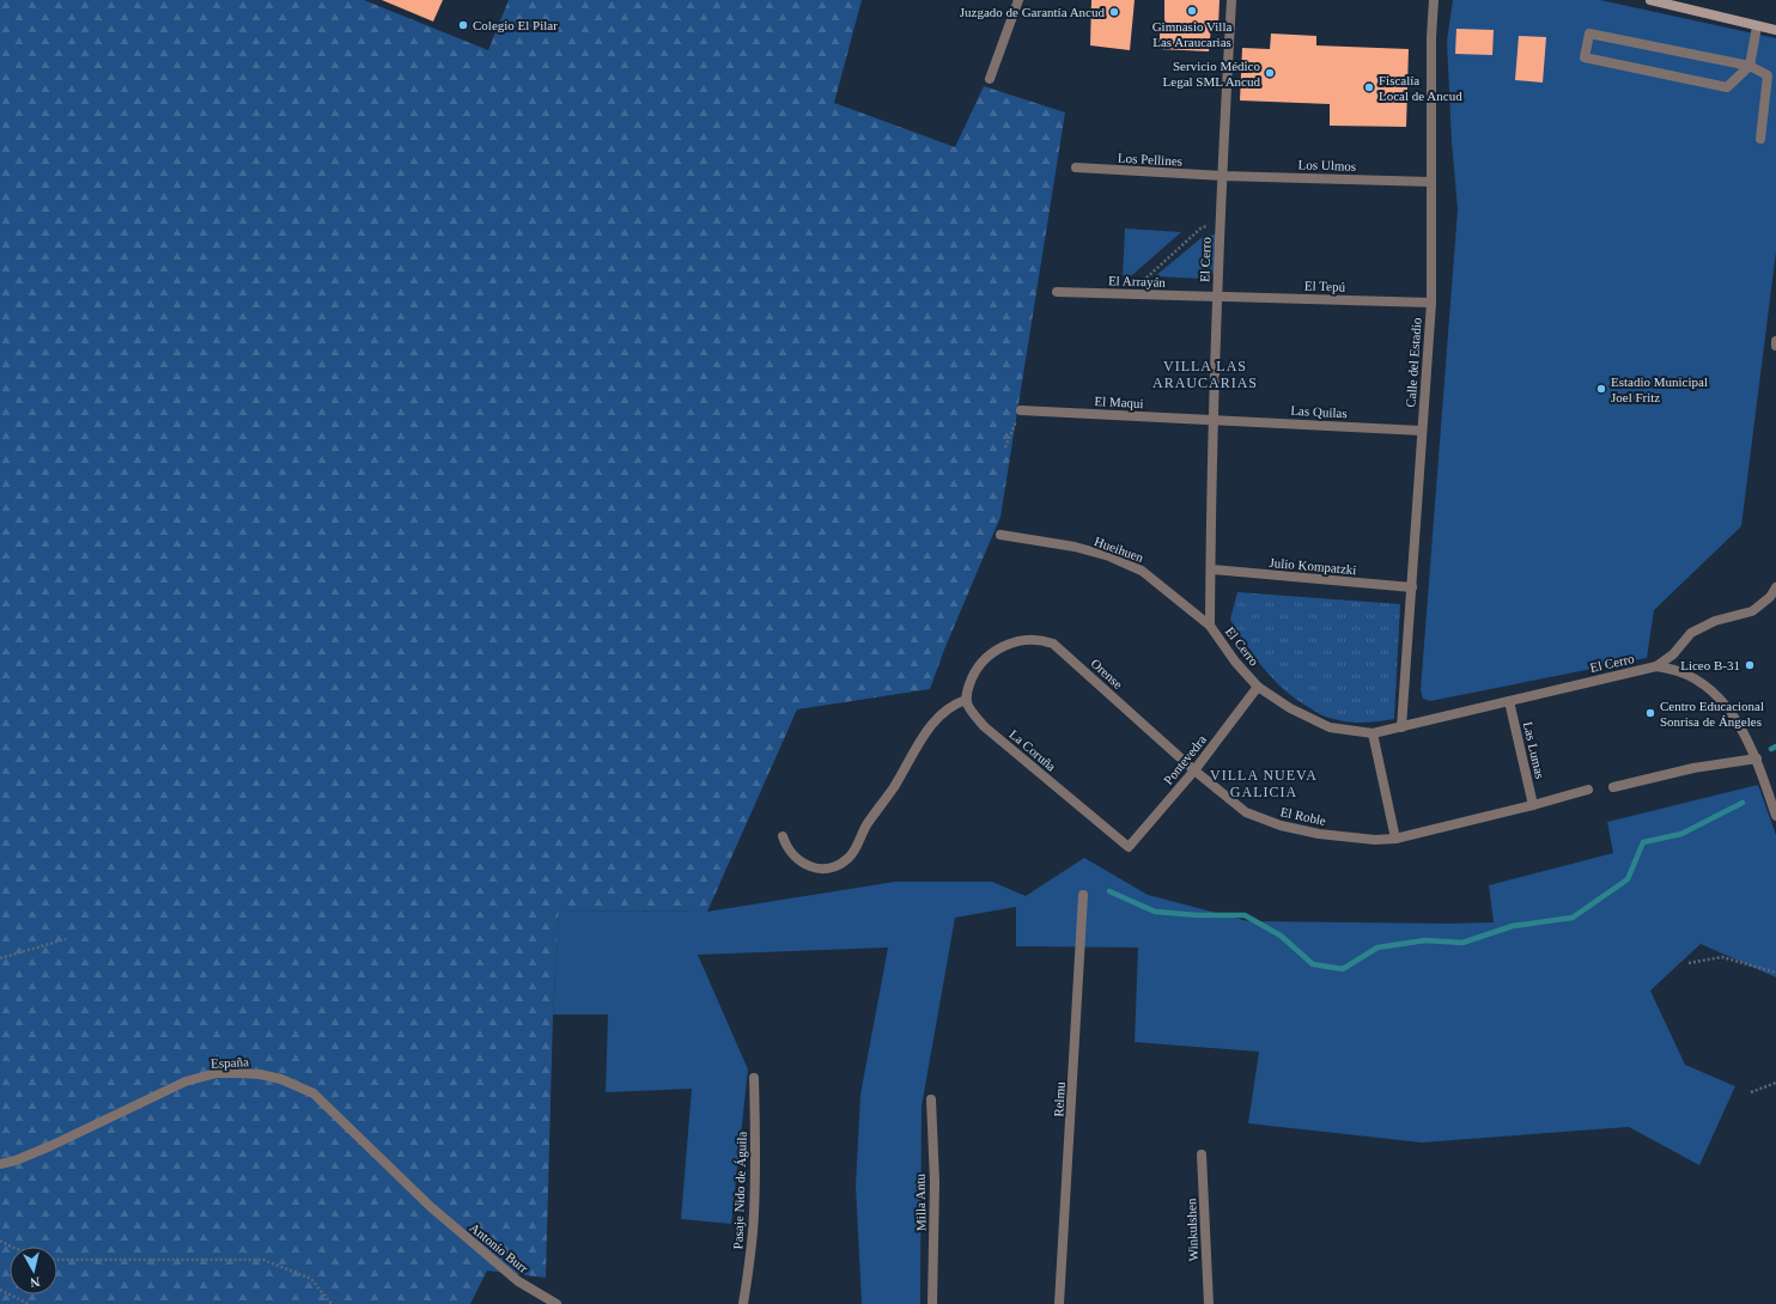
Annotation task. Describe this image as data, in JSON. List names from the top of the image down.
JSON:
{
  "streets": {
    "street": [
      "Los Pellines",
      "Los Ulmos",
      "El Cerro",
      "El Arrayán",
      "El Tepú",
      "Calle del Estadio",
      "El Maqui",
      "Las Quilas",
      "Hueihuen",
      "Julio Kompatzki",
      "Orense",
      "La Coruña",
      "Las Lumas",
      "Pontevedra",
      "El Roble",
      "España",
      "Relmu",
      "Pasaje Nido de Águila",
      "Milla Antu",
      "Winkulshen",
      "Antonio Burr"
    ]
  },
  "crossings": [
    ["Los Pellines", "Los Ulmos"],
    ["Los Pellines", "El Cerro"],
    ["Los Ulmos", "El Cerro"],
    ["Los Ulmos", "Calle del Estadio"],
    ["El Cerro", "El Arrayán"],
    ["El Cerro", "El Tepú"],
    ["El Cerro", "Calle del Estadio"],
    ["El Cerro", "El Maqui"],
    ["El Cerro", "Las Quilas"],
    ["El Cerro", "Hueihuen"],
    ["El Cerro", "Julio Kompatzki"],
    ["El Cerro", "Las Lumas"],
    ["El Cerro", "Pontevedra"],
    ["El Arrayán", "El Tepú"],
    ["El Tepú", "Calle del Estadio"],
    ["Calle del Estadio", "Las Quilas"],
    ["Calle del Estadio", "Julio Kompatzki"],
    ["El Maqui", "Las Quilas"],
    ["Orense", "La Coruña"],
    ["Orense", "Pontevedra"],
    ["Orense", "El Roble"],
    ["La Coruña", "Pontevedra"],
    ["Las Lumas", "El Roble"],
    ["Pontevedra", "El Roble"],
    ["España", "Antonio Burr"]
  ],
  "districts": ["VILLA LAS ARAUCARIAS", "VILLA NUEVA GALICIA"],
  "places": [
    "Gimnasio Villa Las Araucarias",
    "Juzgado de Garantía Ancud",
    "Colegio El Pilar",
    "Servicio Médico Legal SML Ancud",
    "Fiscalía Local de Ancud",
    "Estadio Municipal Joel Fritz",
    "Liceo B-31",
    "Centro Educacional Sonrisa de Ángeles"
  ],
  "north": "bottom"
}
